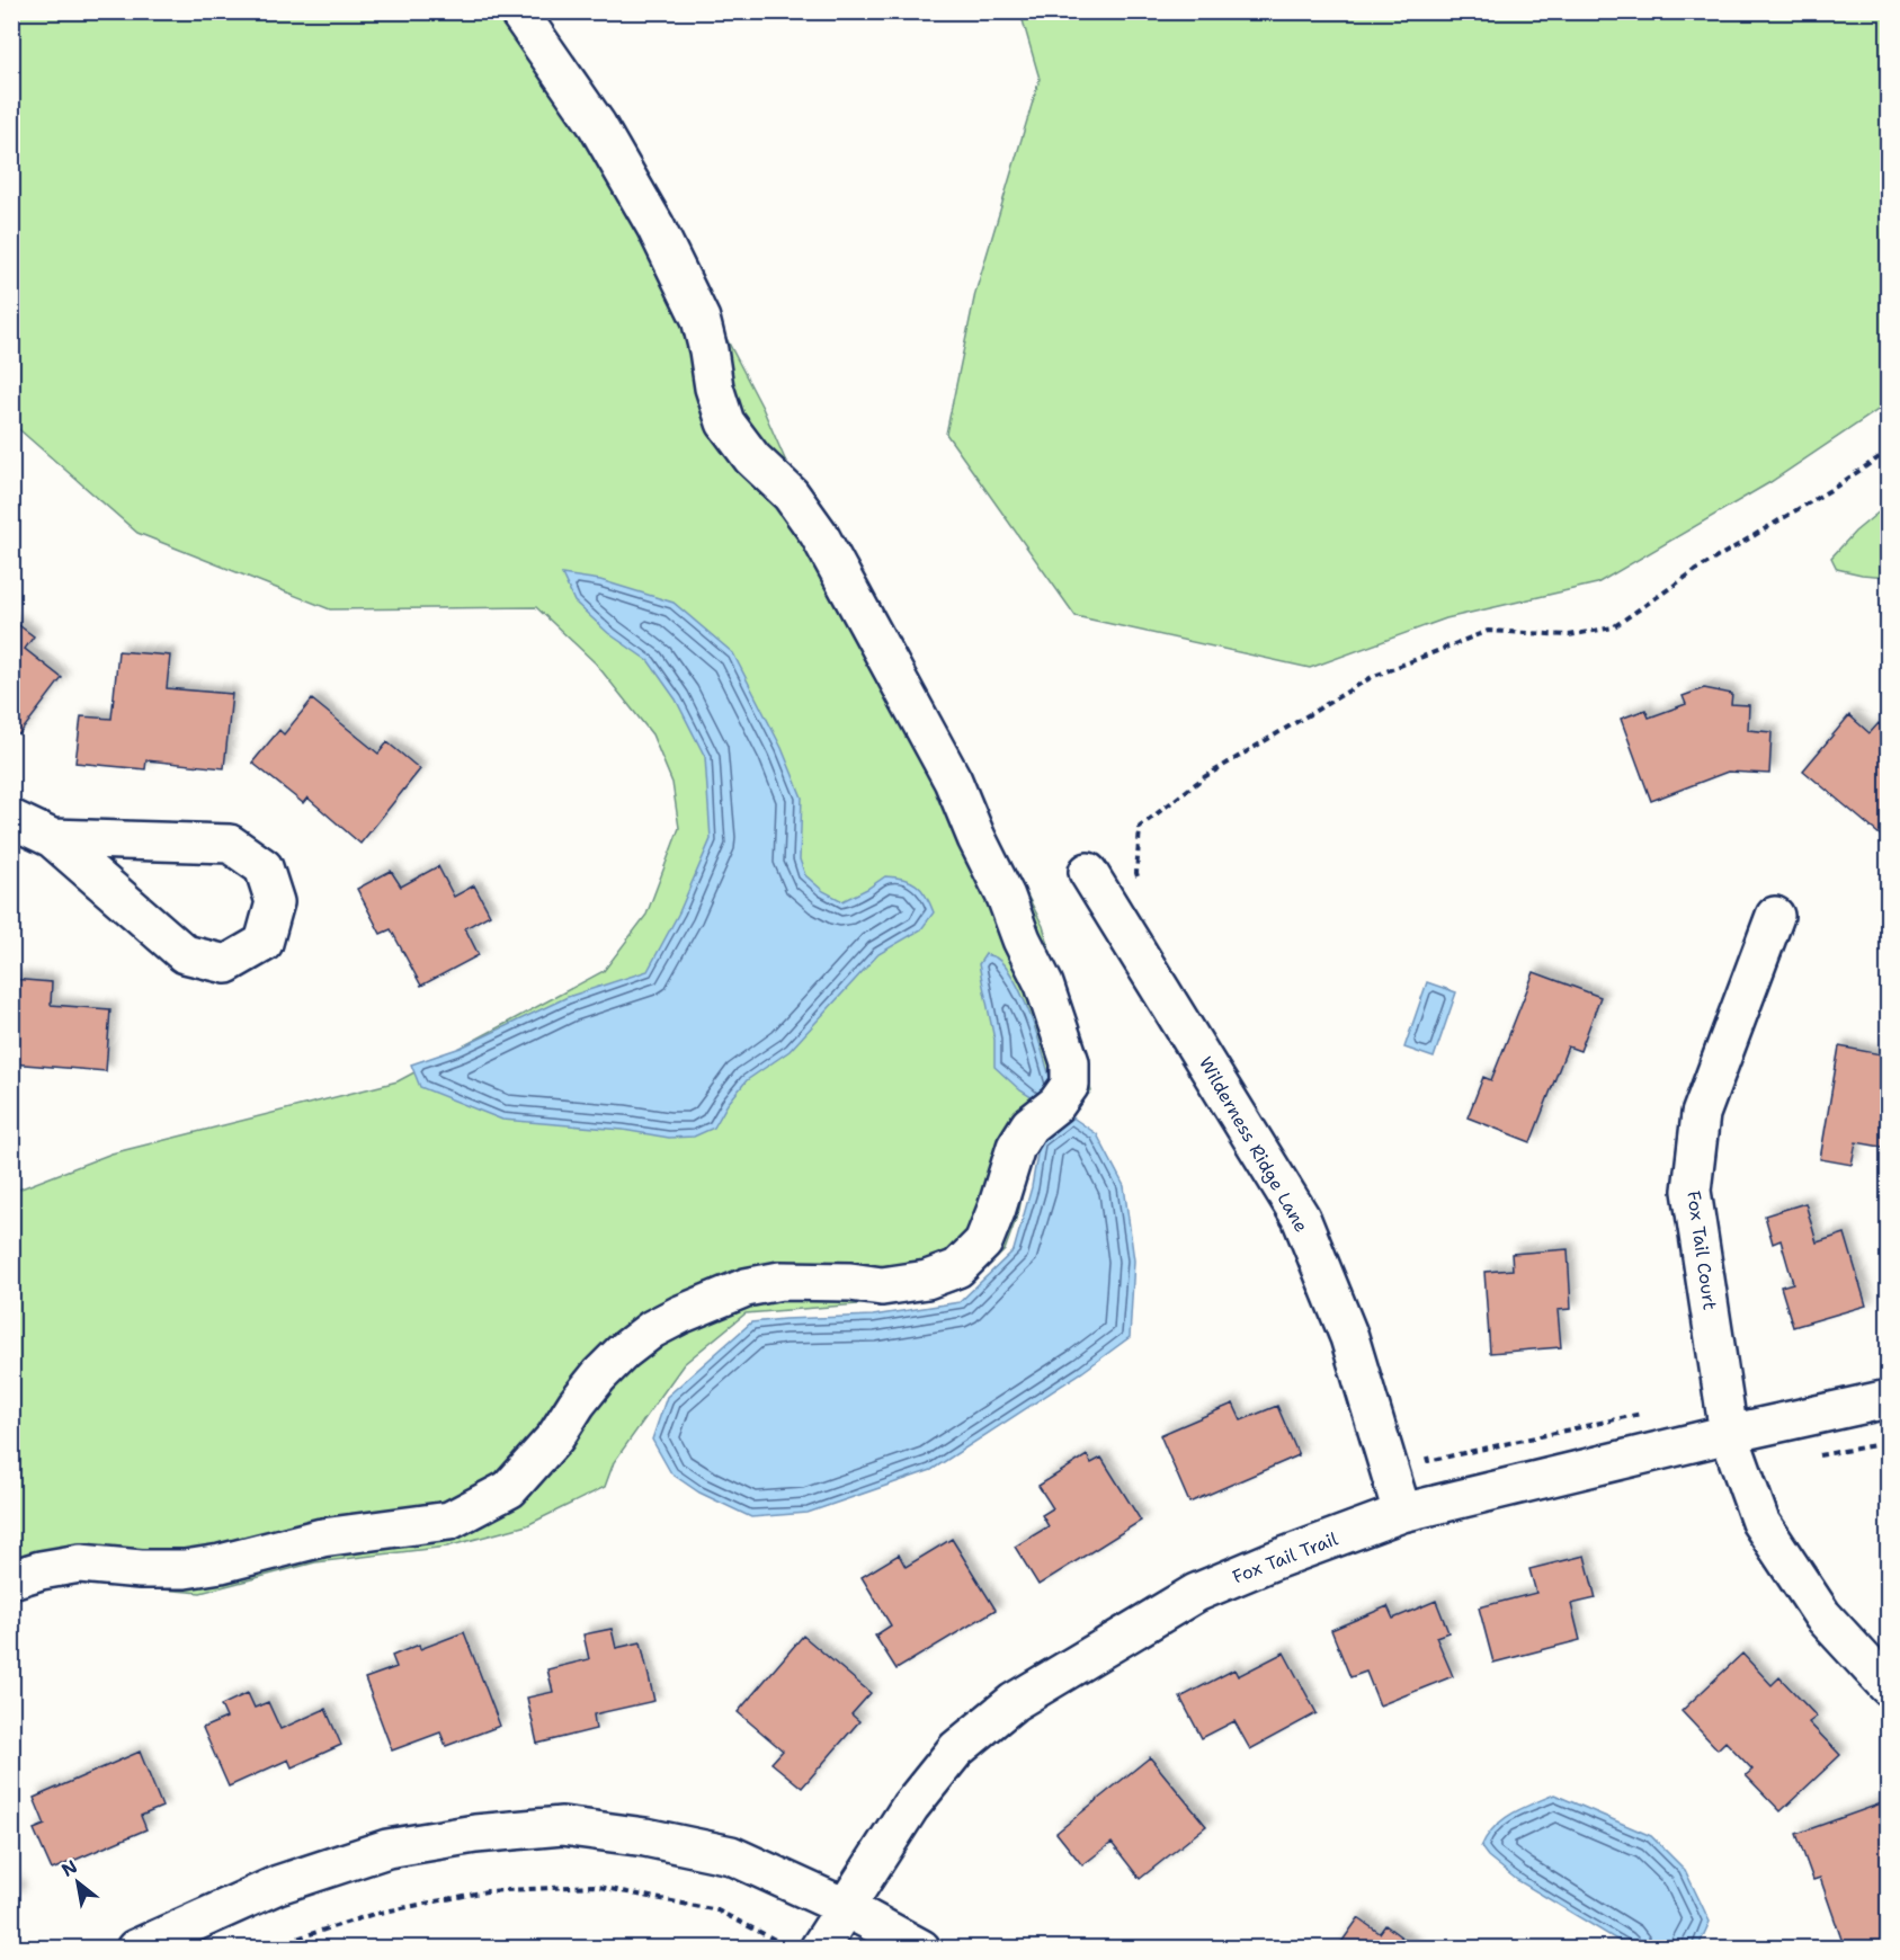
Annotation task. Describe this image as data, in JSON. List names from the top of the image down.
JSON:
{
  "streets": {
    "street": ["Wilderness Ridge Lane", "Fox Tail Court", "Fox Tail Trail"]
  },
  "crossings": [
    ["Wilderness Ridge Lane", "Fox Tail Trail"],
    ["Fox Tail Court", "Fox Tail Trail"]
  ],
  "north": "top left"
}
